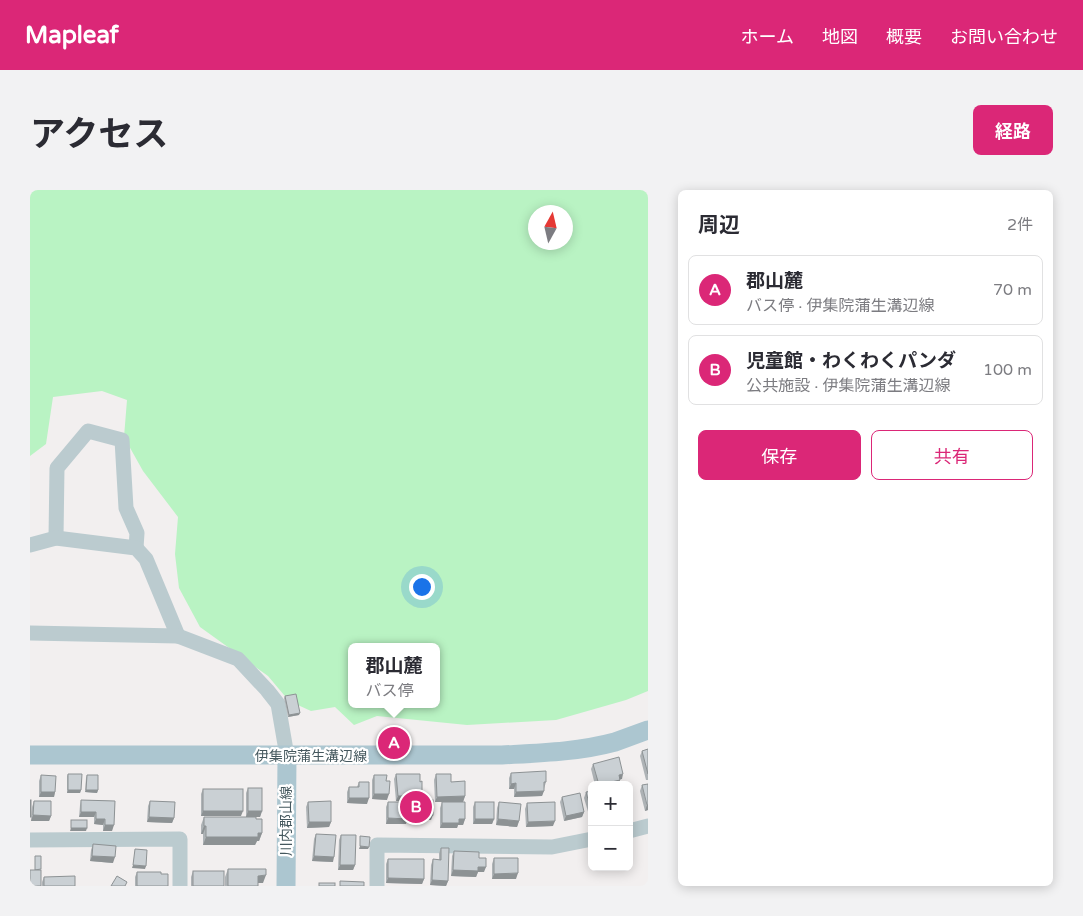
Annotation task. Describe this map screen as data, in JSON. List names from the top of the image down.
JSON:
{
  "streets": {
    "main road": ["伊集院蒲生溝辺線", "川内郡山線"]
  },
  "crossings": [
    ["伊集院蒲生溝辺線", "川内郡山線"]
  ],
  "north": "top",
  "page": {
    "header": "Mapleaf",
    "nav": [
      "ホーム",
      "地図",
      "概要",
      "お問い合わせ"
    ],
    "title": "アクセス",
    "buttons": [
      "経路",
      ["保存", "共有"]
    ],
    "heading": ["周辺", "2件"],
    "list": [
      {
        "mark": "A",
        "name": "郡山麓",
        "note": "バス停 · 伊集院蒲生溝辺線",
        "value": "70 m"
      },
      {
        "mark": "B",
        "name": "児童館・わくわくパンダ",
        "note": "公共施設 · 伊集院蒲生溝辺線",
        "value": "100 m"
      }
    ],
    "popup": ["郡山麓", "バス停"],
    "pins": ["A", "B"],
    "map_buttons": ["+", "−"]
  }
}
